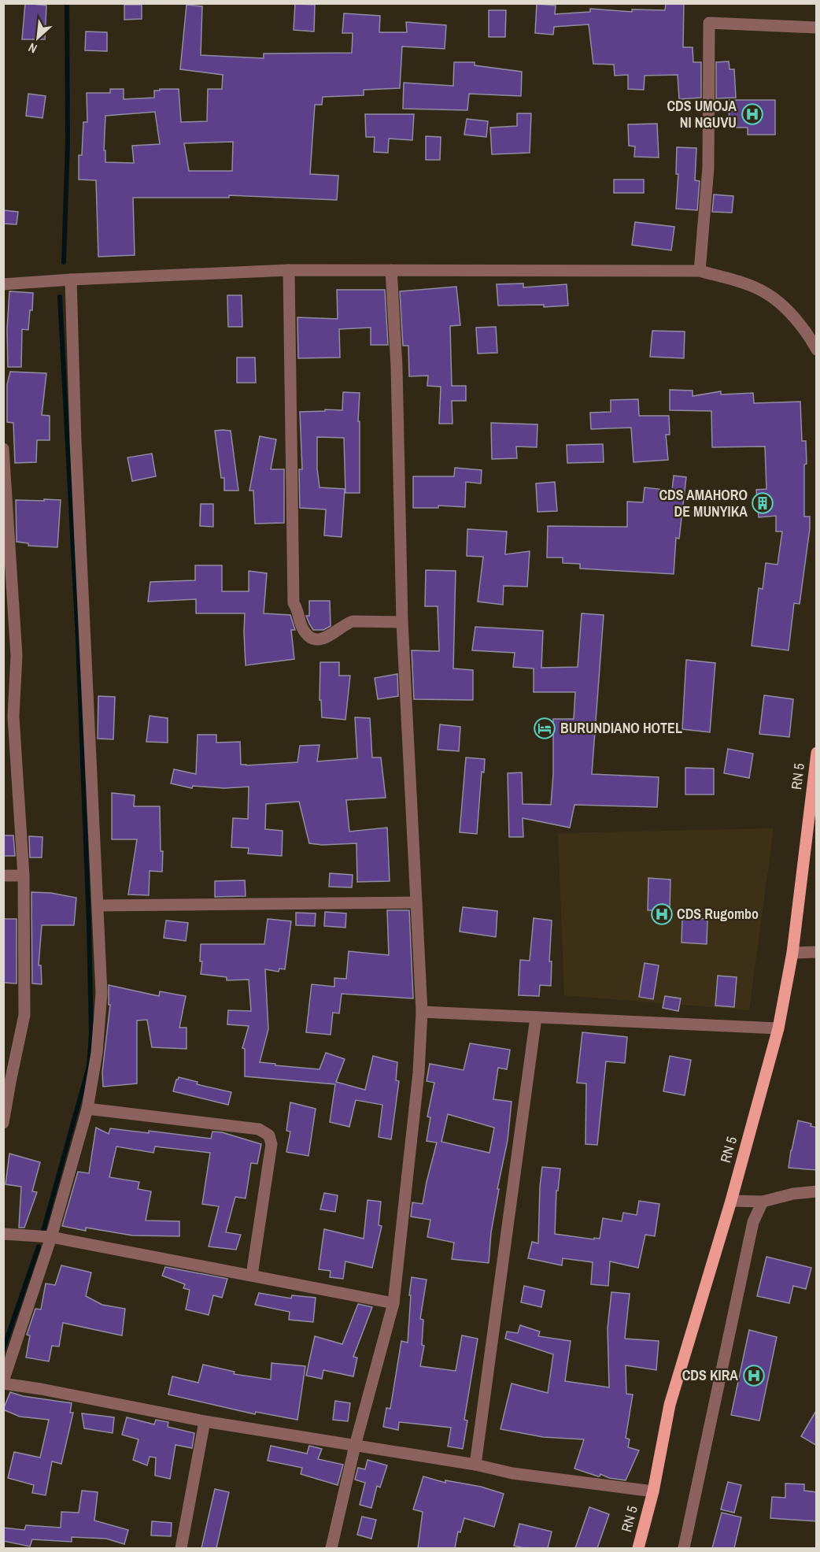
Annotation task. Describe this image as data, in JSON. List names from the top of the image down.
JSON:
{
  "streets": {
    "main road": ["RN 5"]
  },
  "places": {
    "hospital": ["CDS UMOJA NI NGUVU", "CDS Rugombo", "CDS KIRA"],
    "building": ["CDS AMAHORO DE MUNYIKA"],
    "hotel": ["BURUNDIANO HOTEL"]
  },
  "north": "bottom left"
}
